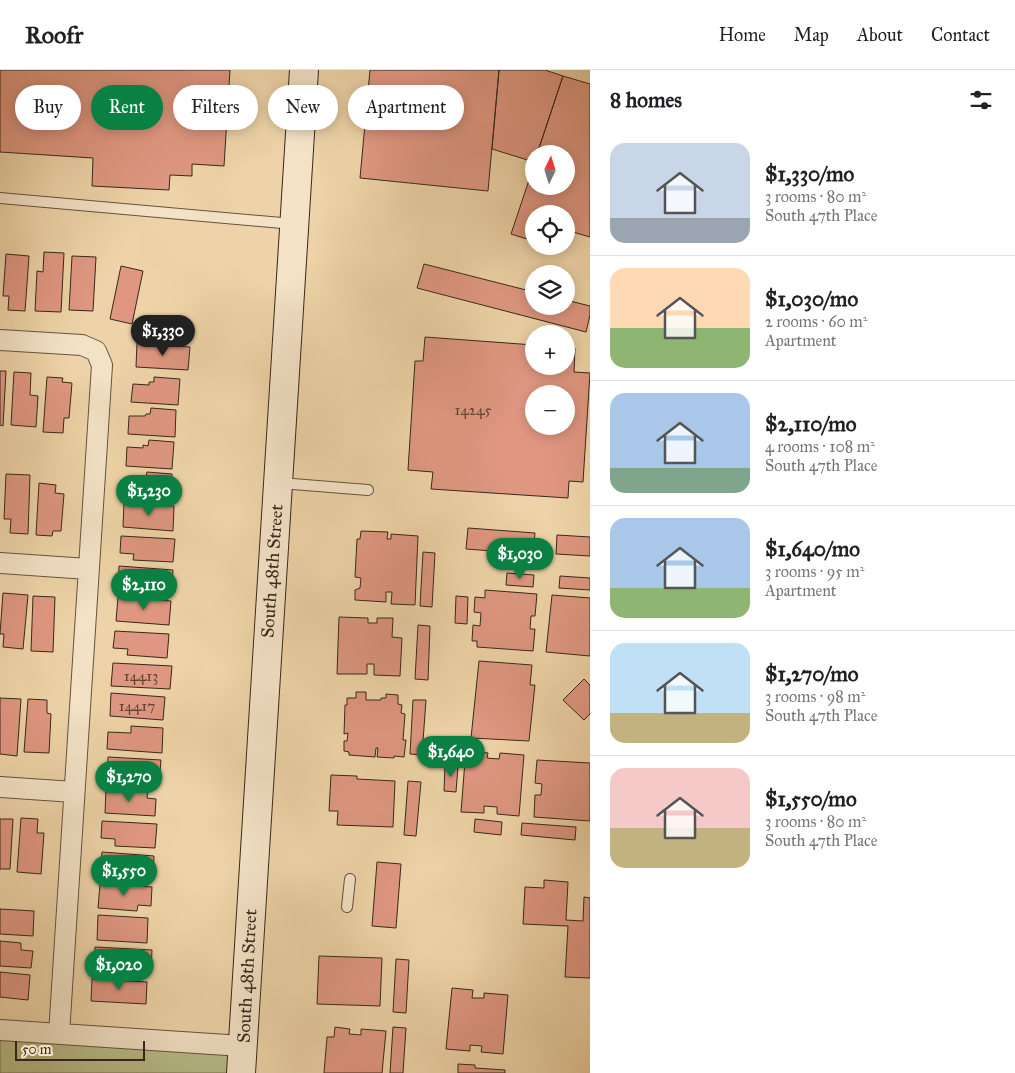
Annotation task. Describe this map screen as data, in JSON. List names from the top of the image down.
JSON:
{
  "streets": {
    "main road": ["South 48th Street"]
  },
  "house_numbers": ["14245", "14413", "14417"],
  "scale_bar": "50 m",
  "north": "top",
  "page": {
    "header": "Roofr",
    "nav": [
      "Home",
      "Map",
      "About",
      "Contact"
    ],
    "heading": "8 homes",
    "chip": [
      "Buy",
      "Rent",
      "Filters",
      "New",
      "Apartment"
    ],
    "list": [
      {
        "name": "$1,330/mo",
        "note": "3 rooms · 80 m² · South 47th Place"
      },
      {
        "name": "$1,030/mo",
        "note": "2 rooms · 60 m² · Apartment"
      },
      {
        "name": "$2,110/mo",
        "note": "4 rooms · 108 m² · South 47th Place"
      },
      {
        "name": "$1,640/mo",
        "note": "3 rooms · 95 m² · Apartment"
      },
      {
        "name": "$1,270/mo",
        "note": "3 rooms · 98 m² · South 47th Place"
      },
      {
        "name": "$1,550/mo",
        "note": "3 rooms · 80 m² · South 47th Place"
      }
    ],
    "map_buttons": ["+", "−"],
    "price": [
      "$1,330",
      "$1,230",
      "$1,030",
      "$2,110",
      "$1,640",
      "$1,270",
      "$1,550",
      "$1,020"
    ],
    "scale": "50 m"
  }
}
